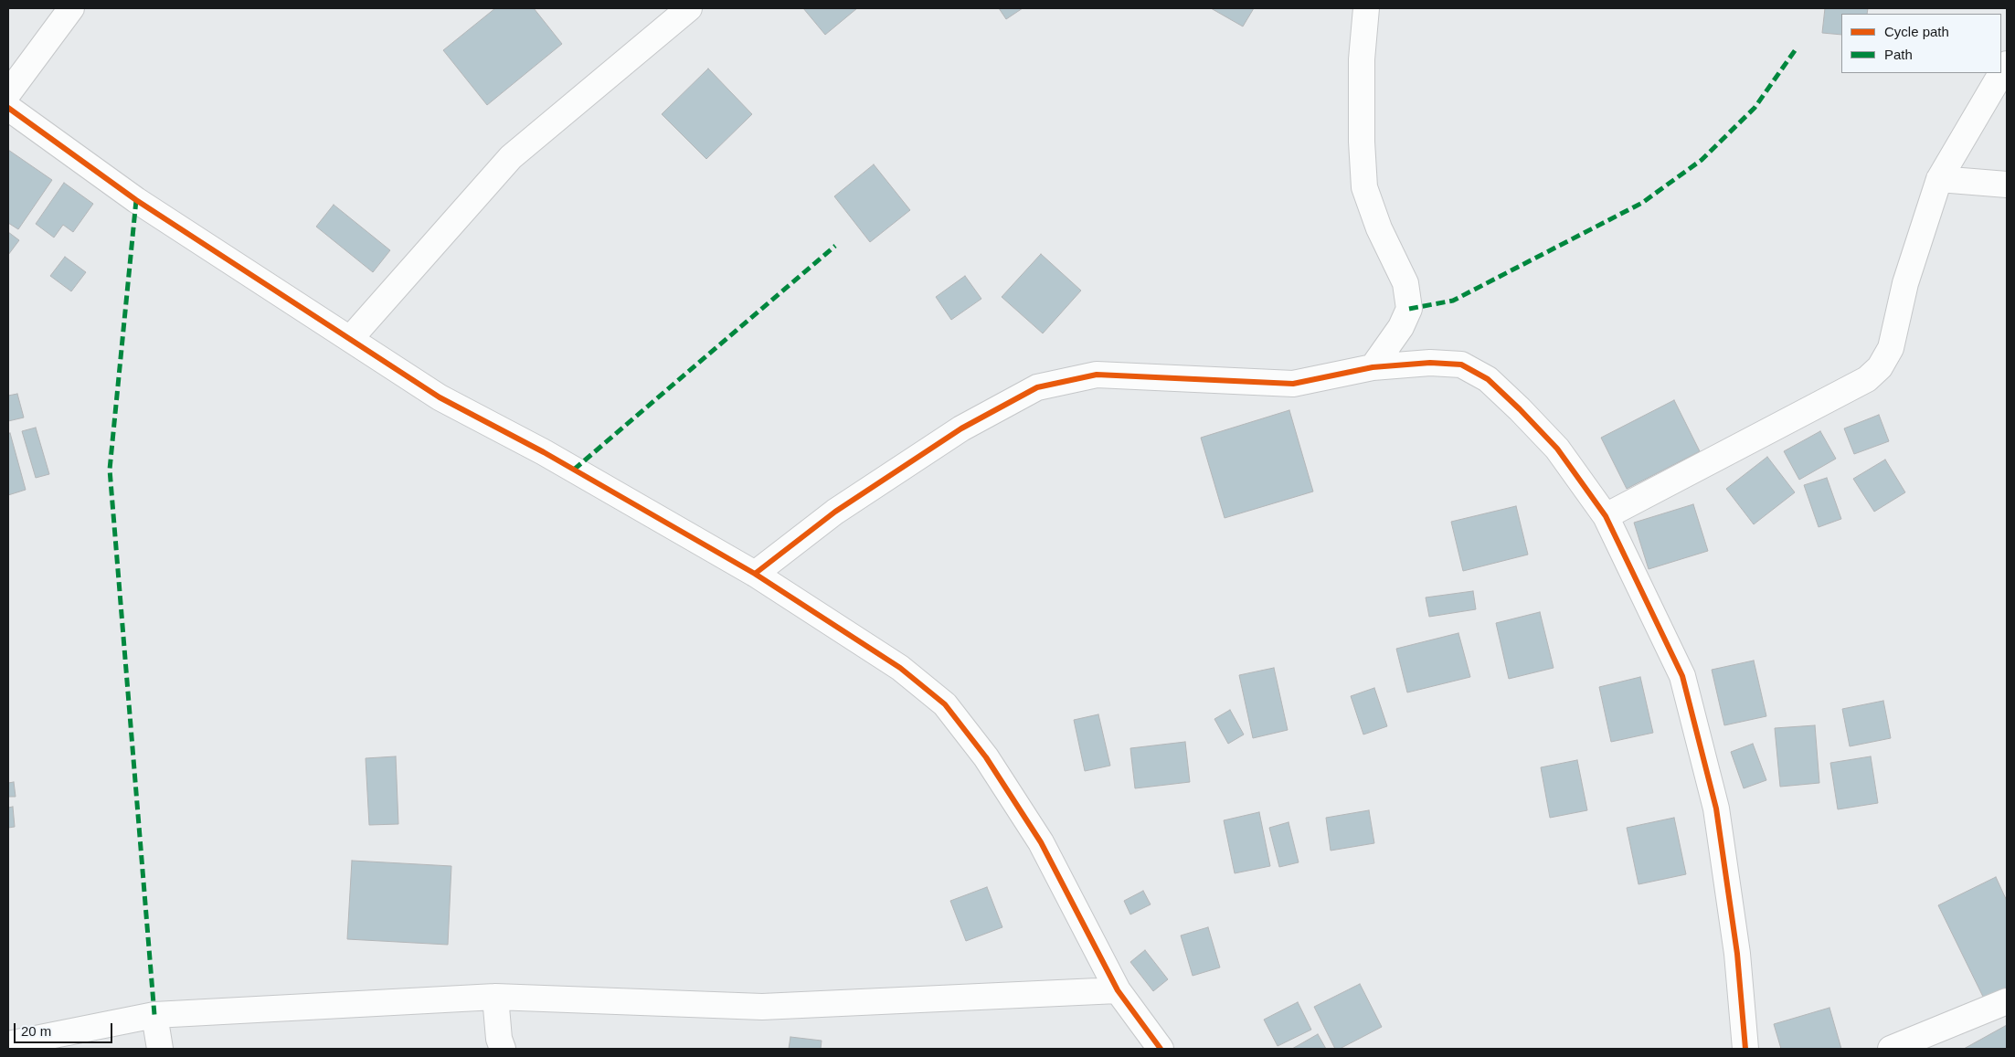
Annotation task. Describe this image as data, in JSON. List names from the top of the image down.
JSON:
{
  "legend": ["Cycle path", "Path"],
  "scale_bar": "20 m"
}
